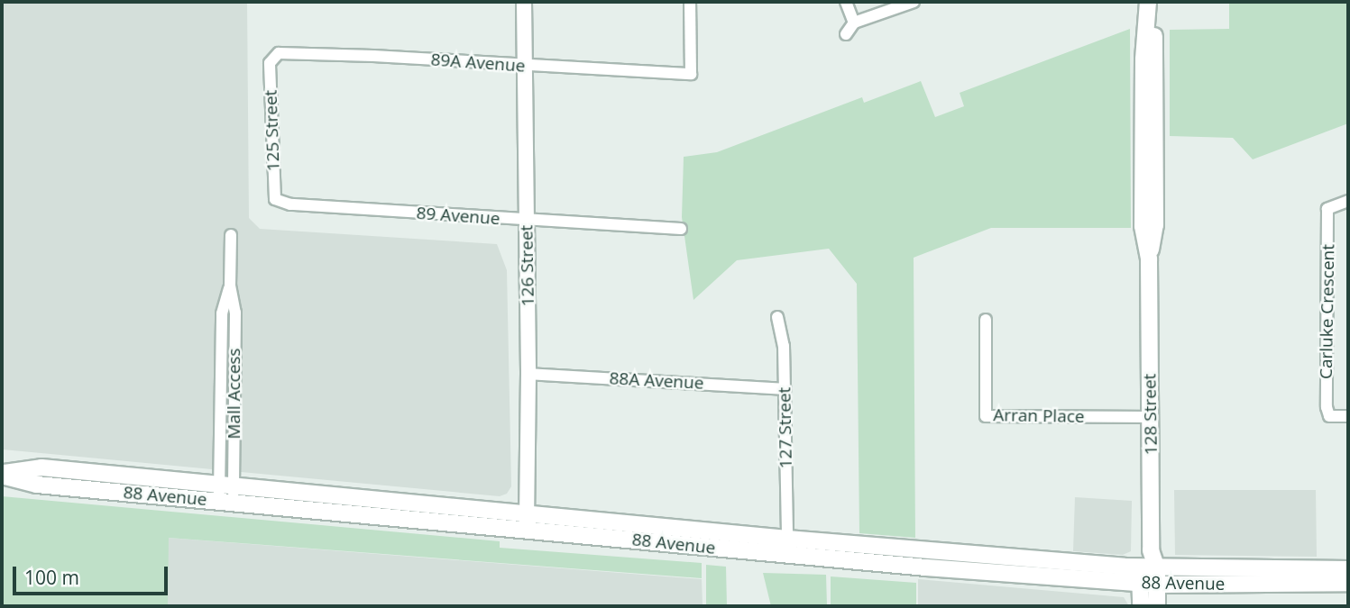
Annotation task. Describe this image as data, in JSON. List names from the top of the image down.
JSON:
{
  "streets": {
    "main road": ["128 Street", "88 Avenue"],
    "street": [
      "89A Avenue",
      "125 Street",
      "89 Avenue",
      "126 Street",
      "Carluke Crescent",
      "88A Avenue",
      "Mall Access",
      "Arran Place",
      "127 Street"
    ]
  },
  "crossings": [
    ["89A Avenue", "125 Street"],
    ["89A Avenue", "126 Street"],
    ["125 Street", "89 Avenue"],
    ["89 Avenue", "126 Street"],
    ["126 Street", "88A Avenue"],
    ["126 Street", "88 Avenue"],
    ["88A Avenue", "127 Street"],
    ["Mall Access", "88 Avenue"],
    ["128 Street", "Arran Place"],
    ["128 Street", "88 Avenue"],
    ["127 Street", "88 Avenue"]
  ],
  "scale_bar": "100 m"
}
